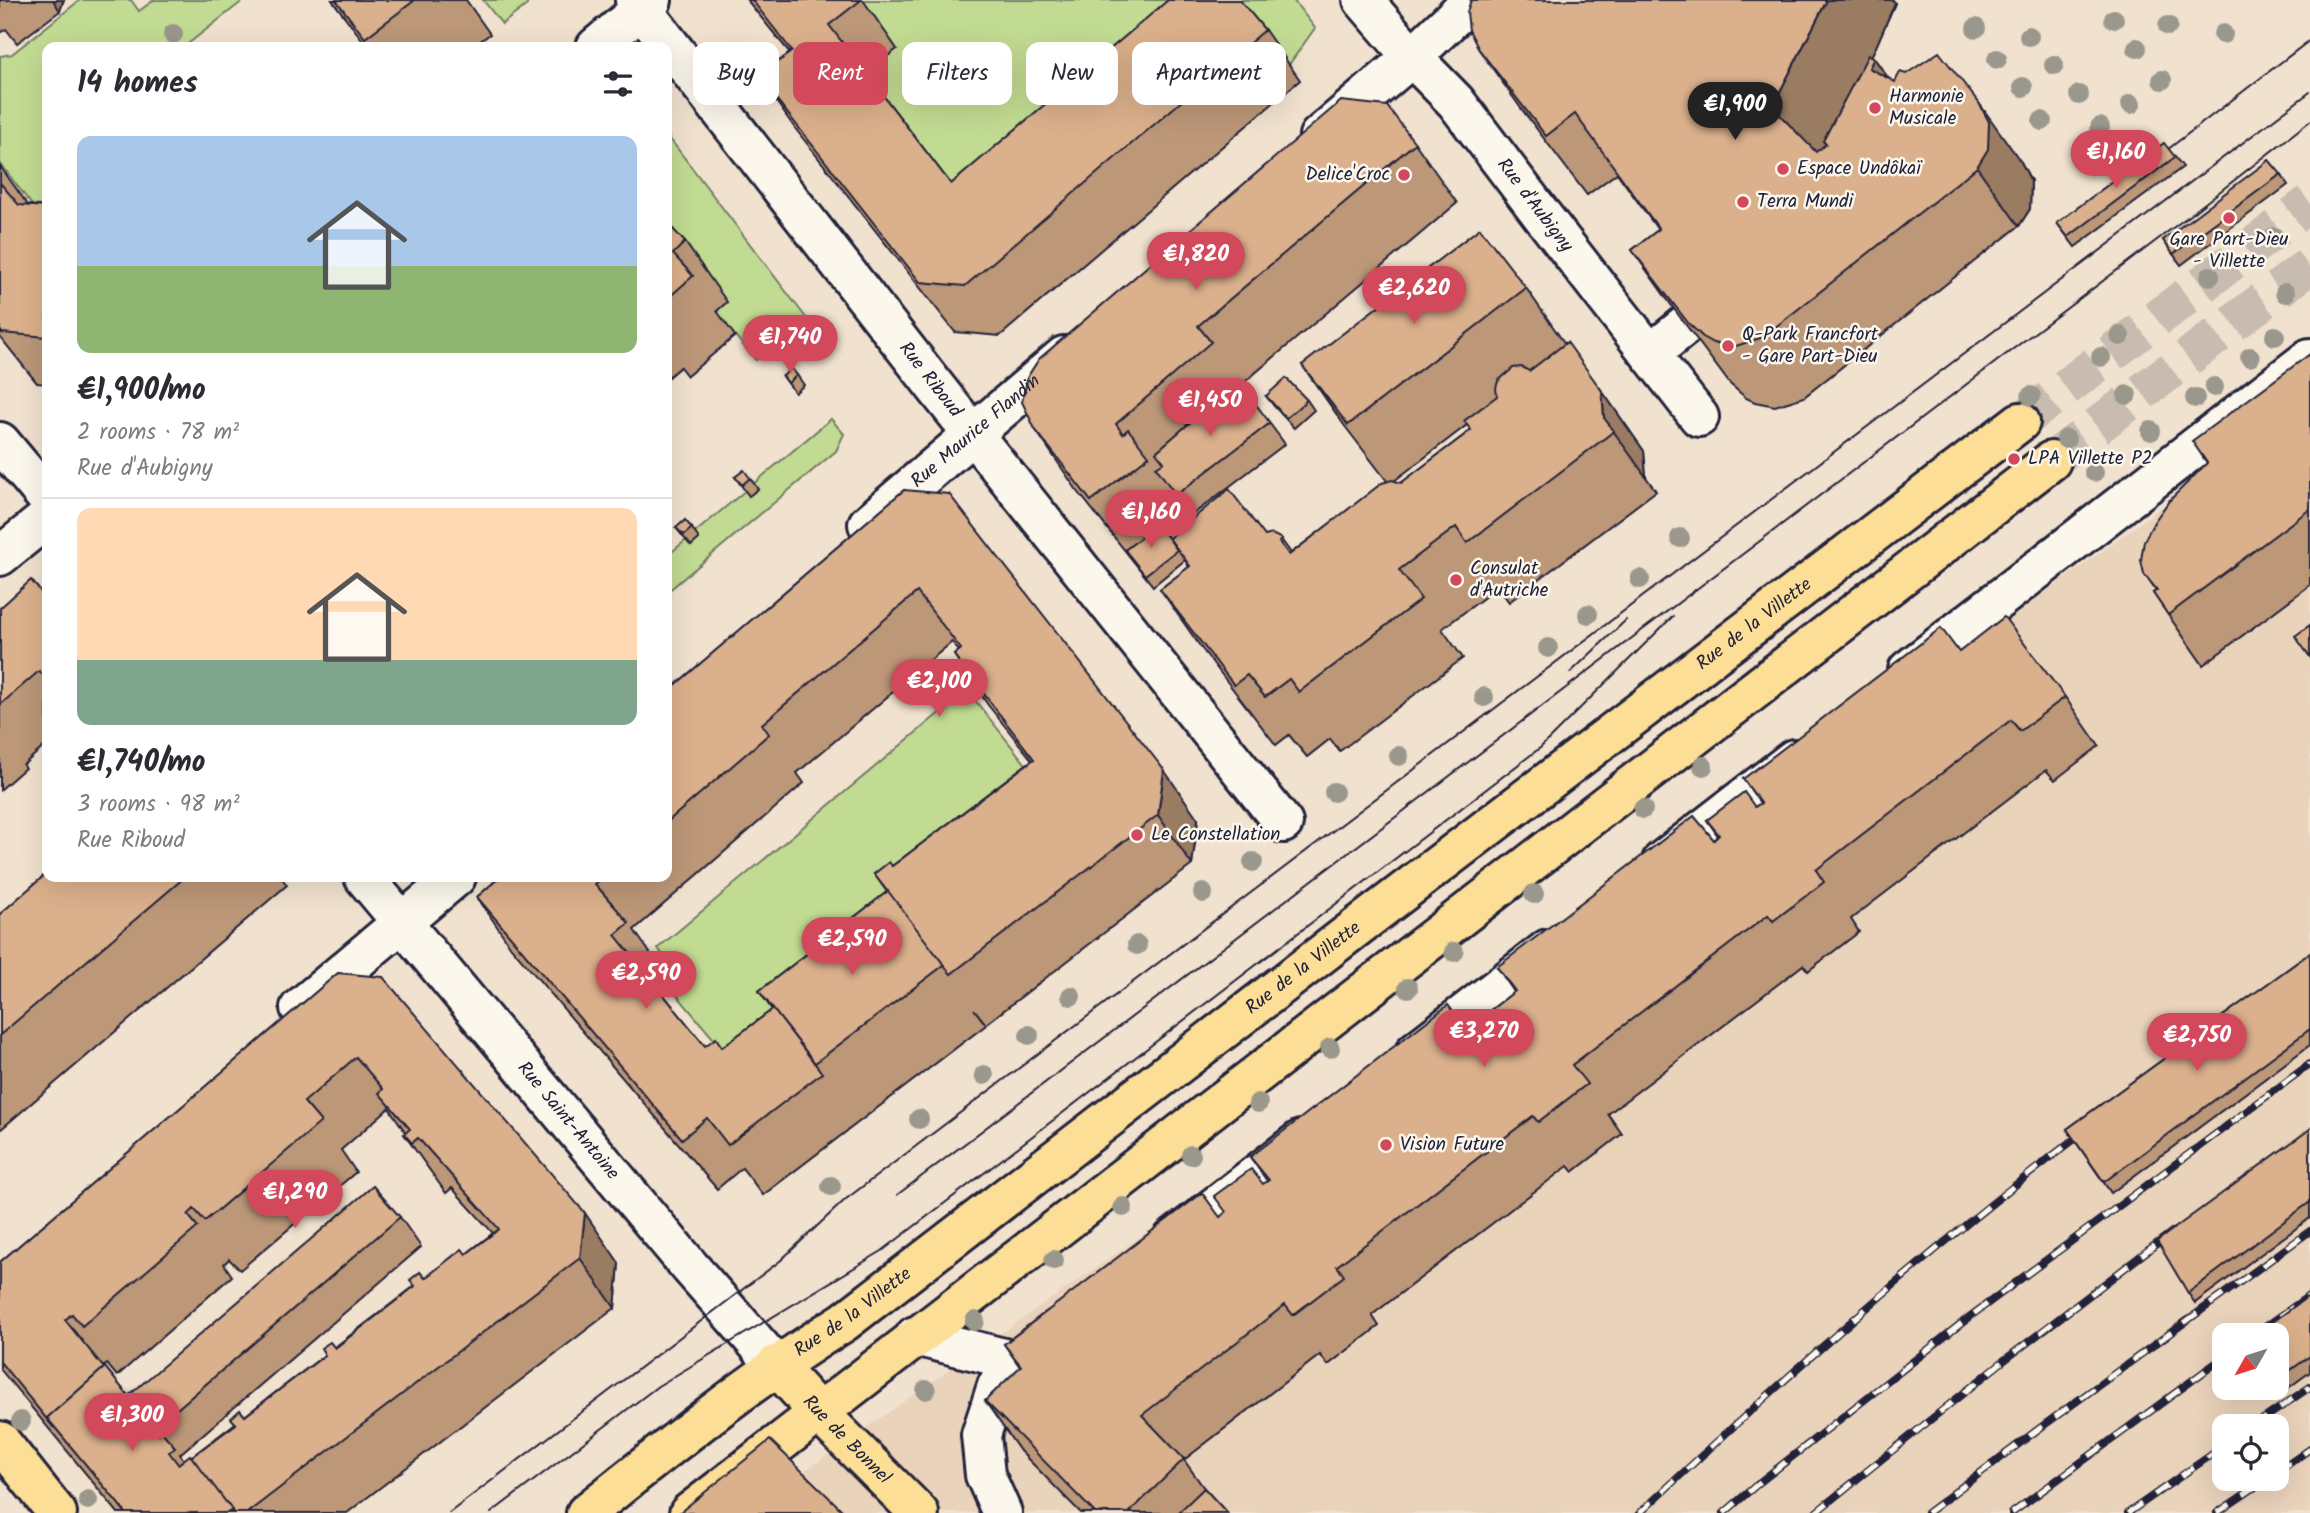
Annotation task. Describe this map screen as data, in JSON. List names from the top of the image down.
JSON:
{
  "streets": {
    "main road": ["Rue de la Villette", "Rue de Bonnel"],
    "street": [
      "Rue d'Aubigny",
      "Rue Riboud",
      "Rue Maurice Flandin",
      "Rue Saint-Antoine"
    ]
  },
  "crossings": [
    ["Rue Riboud", "Rue Maurice Flandin"],
    ["Rue de la Villette", "Rue Saint-Antoine"],
    ["Rue de la Villette", "Rue de Bonnel"],
    ["Rue Saint-Antoine", "Rue de Bonnel"]
  ],
  "places": [
    "Harmonie Musicale",
    "Espace Undôkaï",
    "Delice'Croc",
    "Terra Mundi",
    "Gare Part-Dieu - Villette",
    "Q-Park Francfort - Gare Part-Dieu",
    "LPA Villette P2",
    "Consulat d'Autriche",
    "Le Constellation",
    "Vision Future"
  ],
  "north": "bottom left",
  "page": {
    "chip": [
      "Buy",
      "Rent",
      "Filters",
      "New",
      "Apartment"
    ],
    "heading": "14 homes",
    "price": [
      "€1,900",
      "€1,160",
      "€1,820",
      "€2,620",
      "€1,740",
      "€1,450",
      "€1,160",
      "€2,100",
      "€2,590",
      "€2,590",
      "€3,270",
      "€2,750",
      "€1,290",
      "€1,300"
    ],
    "list": [
      {
        "name": "€1,900/mo",
        "note": "2 rooms · 78 m² · Rue d'Aubigny"
      },
      {
        "name": "€1,740/mo",
        "note": "3 rooms · 98 m² · Rue Riboud"
      }
    ]
  }
}
